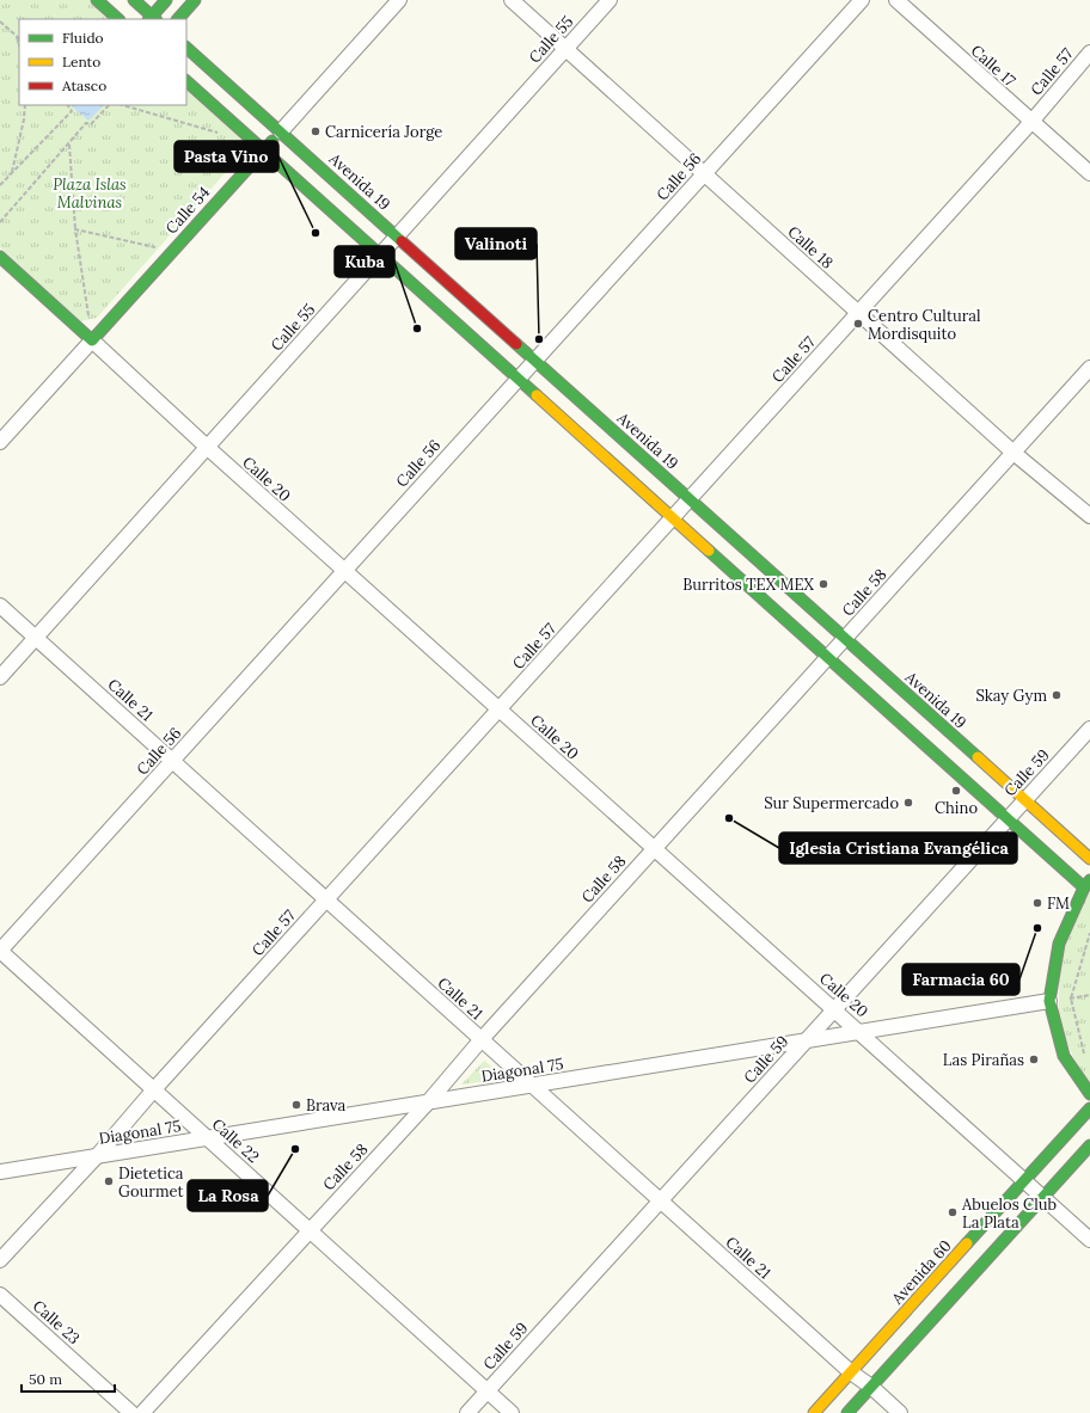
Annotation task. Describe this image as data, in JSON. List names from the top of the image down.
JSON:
{
  "streets": {
    "main road": [
      "Avenida 19",
      "Calle 54",
      "Calle 20",
      "Avenida 60"
    ],
    "street": [
      "Calle 55",
      "Calle 17",
      "Calle 57",
      "Calle 56",
      "Calle 18",
      "Calle 58",
      "Calle 21",
      "Calle 59",
      "Diagonal 75",
      "Calle 22",
      "Calle 23"
    ]
  },
  "crossings": [
    ["Calle 55", "Avenida 19"],
    ["Calle 55", "Calle 18"],
    ["Calle 55", "Calle 20"],
    ["Calle 55", "Calle 21"],
    ["Calle 17", "Calle 57"],
    ["Calle 57", "Avenida 19"],
    ["Calle 57", "Calle 18"],
    ["Calle 57", "Calle 20"],
    ["Calle 57", "Calle 21"],
    ["Calle 57", "Diagonal 75"],
    ["Calle 57", "Calle 22"],
    ["Calle 56", "Avenida 19"],
    ["Calle 56", "Calle 18"],
    ["Calle 56", "Calle 20"],
    ["Calle 56", "Calle 21"],
    ["Calle 56", "Calle 22"],
    ["Avenida 19", "Calle 54"],
    ["Avenida 19", "Calle 58"],
    ["Avenida 19", "Calle 59"],
    ["Calle 54", "Calle 20"],
    ["Calle 18", "Calle 58"],
    ["Calle 20", "Calle 58"],
    ["Calle 20", "Calle 59"],
    ["Calle 20", "Diagonal 75"],
    ["Calle 20", "Avenida 60"],
    ["Calle 58", "Calle 21"],
    ["Calle 58", "Diagonal 75"],
    ["Calle 58", "Calle 22"],
    ["Calle 21", "Calle 59"],
    ["Calle 21", "Diagonal 75"],
    ["Calle 21", "Avenida 60"],
    ["Calle 59", "Diagonal 75"],
    ["Calle 59", "Calle 22"],
    ["Diagonal 75", "Calle 22"]
  ],
  "parks": ["Plaza Islas Malvinas"],
  "places": [
    "Carnicería Jorge",
    "Pasta Vino",
    "Centro Cultural Mordisquito",
    "Kuba",
    "Valinoti",
    "Burritos TEX MEX",
    "Skay Gym",
    "Chino",
    "Sur Supermercado",
    "Iglesia Cristiana Evangélica",
    "FM",
    "Farmacia 60",
    "Las Pirañas",
    "Brava",
    "La Rosa",
    "Dietetica Gourmet",
    "Abuelos Club La Plata"
  ],
  "legend": ["Fluido", "Lento", "Atasco"],
  "scale_bar": "50 m"
}
